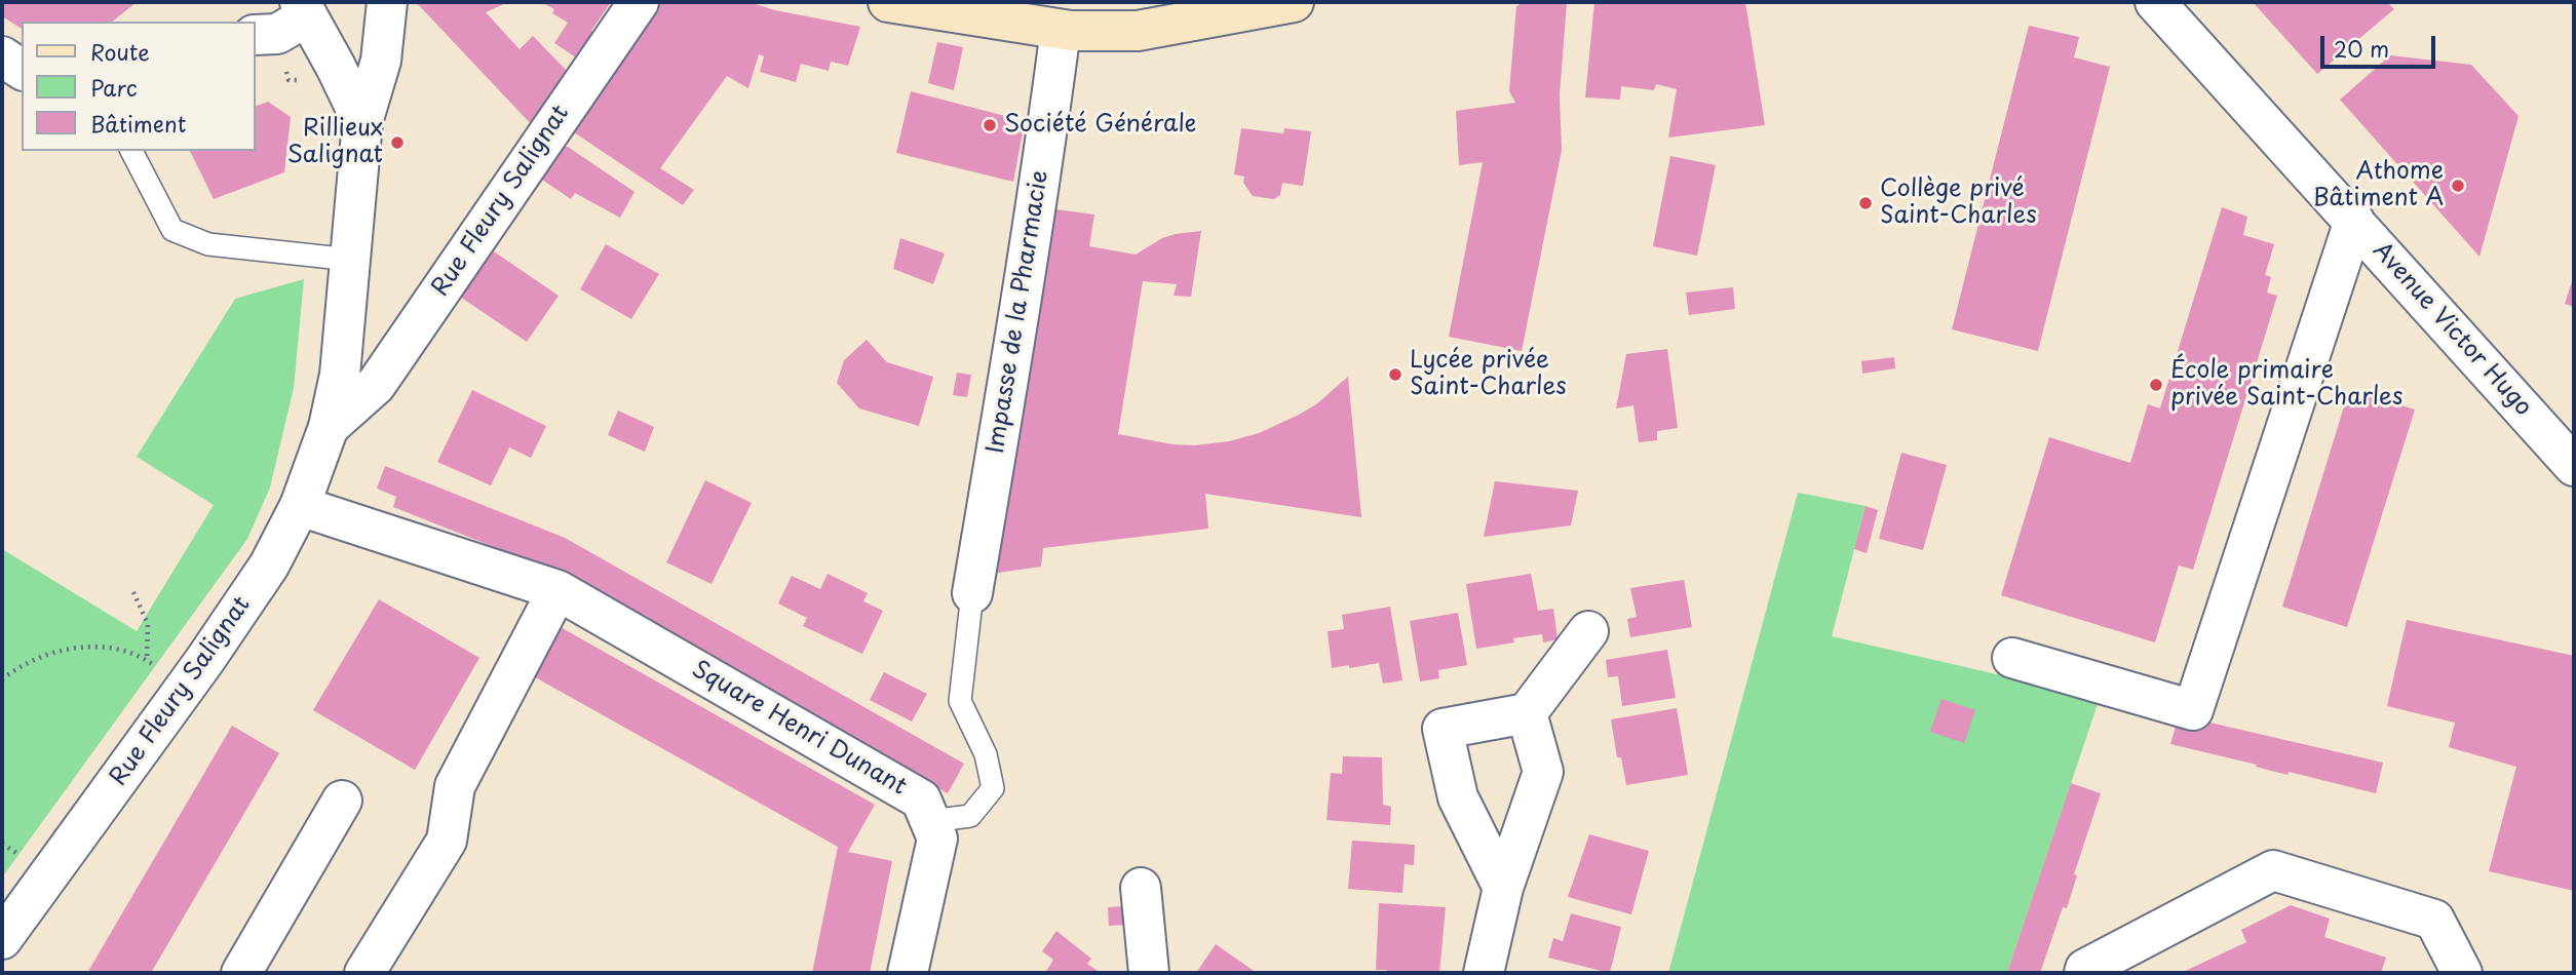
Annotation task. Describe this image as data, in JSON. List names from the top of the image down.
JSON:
{
  "streets": {
    "street": [
      "Rue Fleury Salignat",
      "Impasse de la Pharmacie",
      "Avenue Victor Hugo",
      "Square Henri Dunant"
    ]
  },
  "crossings": [
    ["Rue Fleury Salignat", "Square Henri Dunant"]
  ],
  "places": [
    "Société Générale",
    "Rillieux Salignat",
    "Athome Bâtiment A",
    "Collège privé Saint-Charles",
    "Lycée privée Saint-Charles",
    "École primaire privée Saint-Charles"
  ],
  "legend": ["Route", "Parc", "Bâtiment"],
  "scale_bar": "20 m"
}
